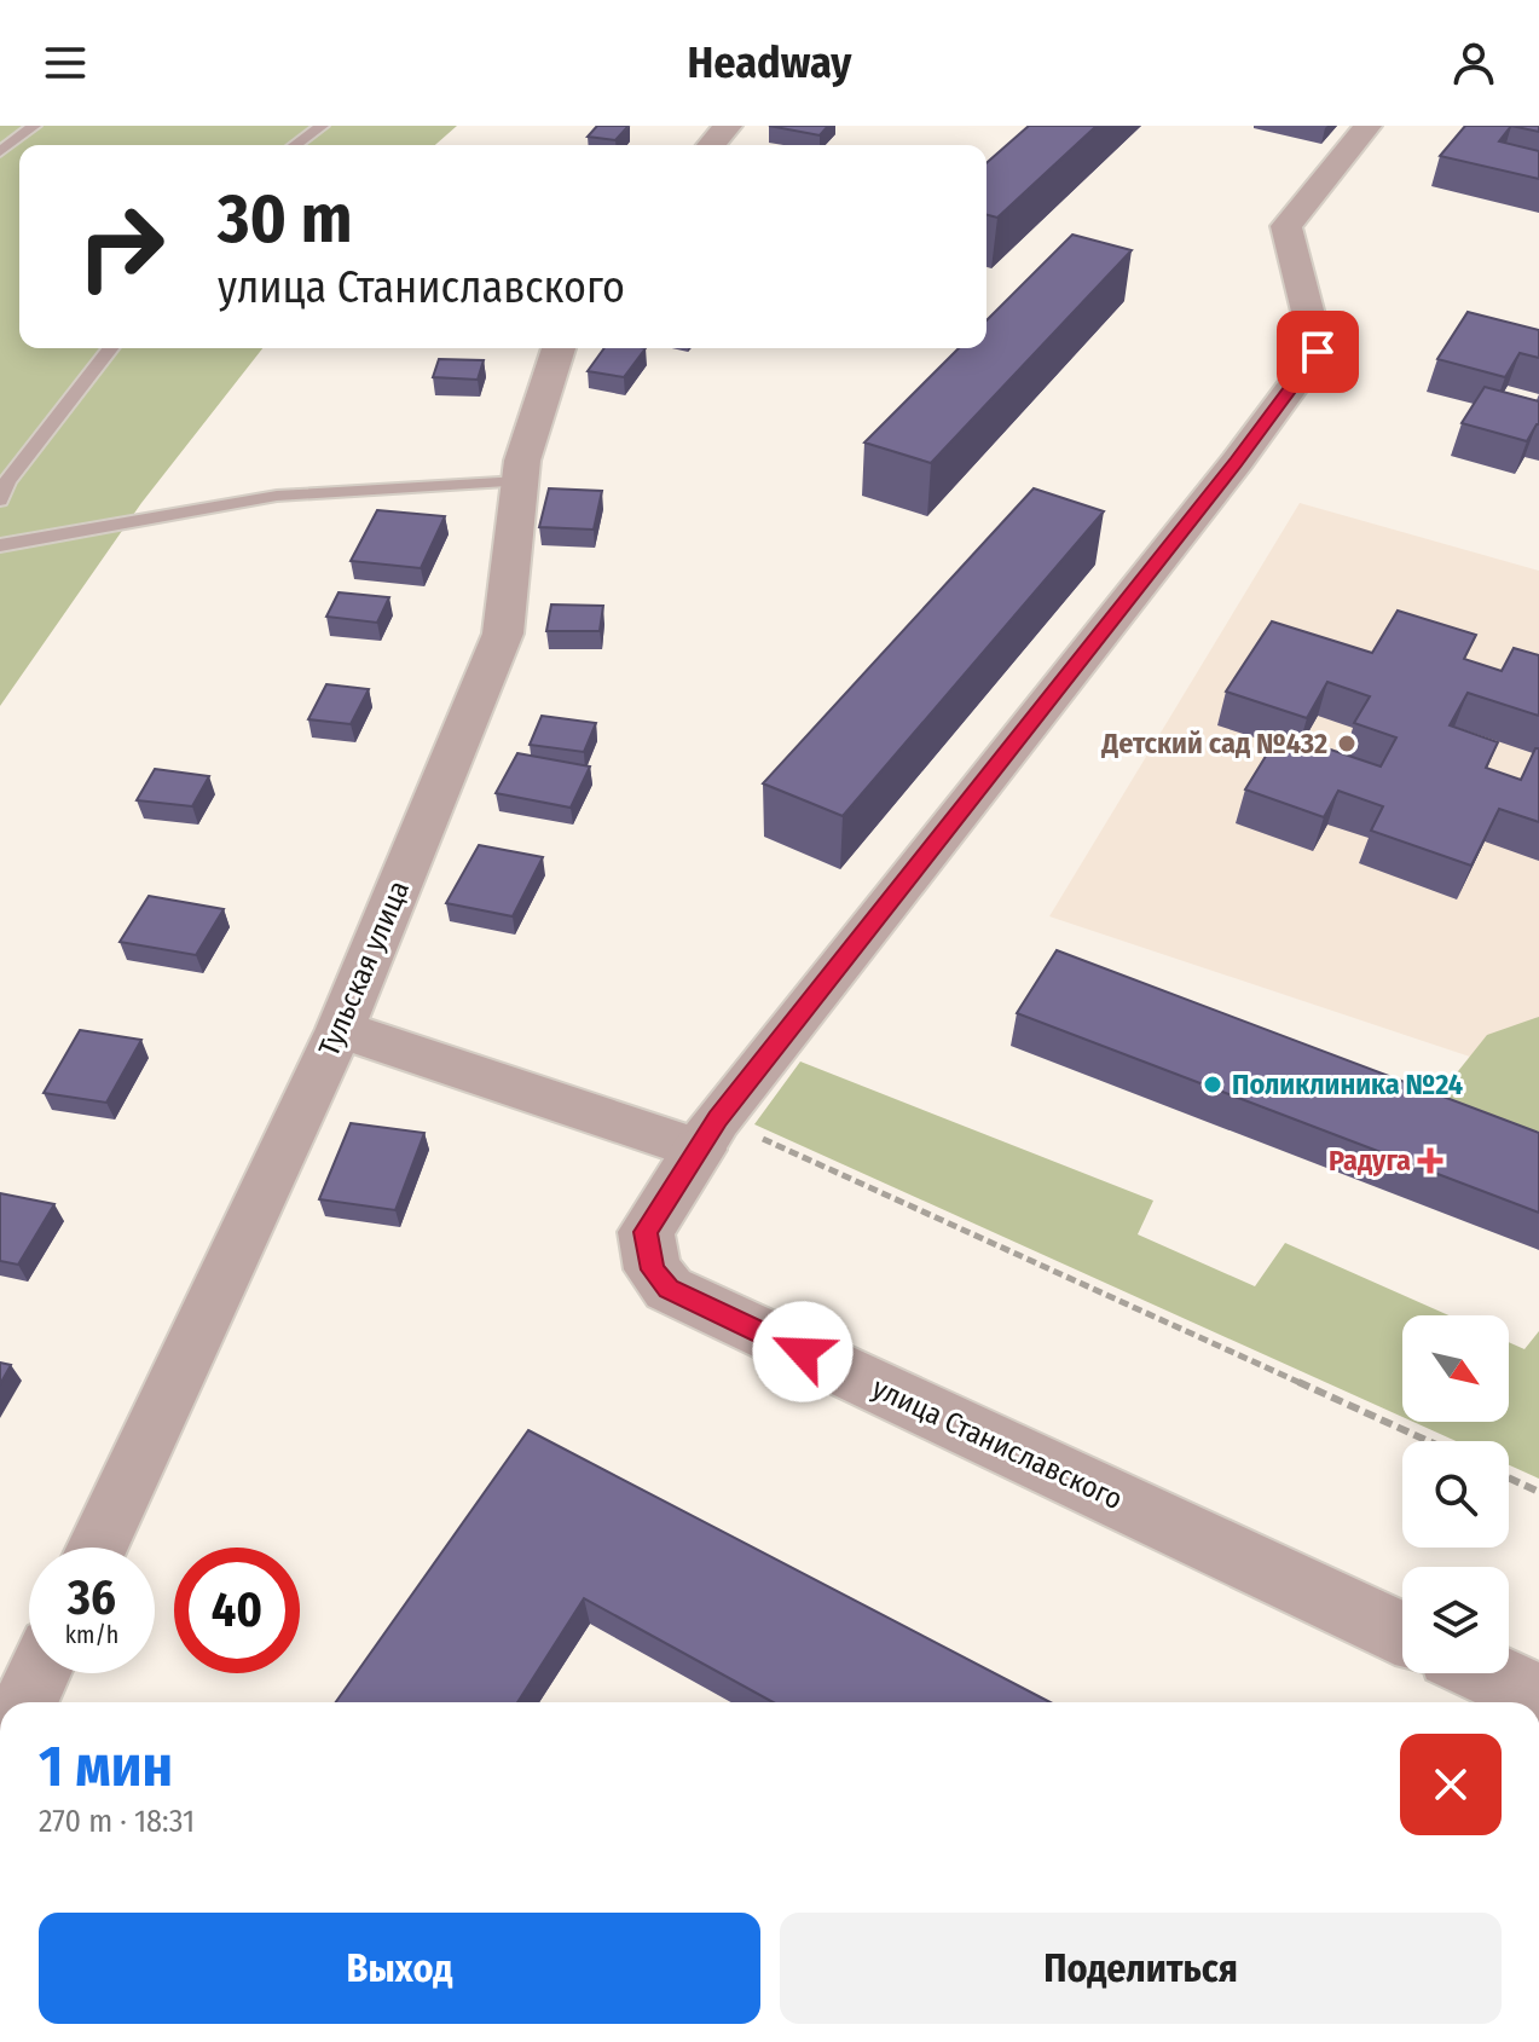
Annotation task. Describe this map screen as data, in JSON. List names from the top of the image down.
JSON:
{
  "streets": {
    "street": ["Тульская улица", "улица Станиславского"]
  },
  "places": {
    "other": ["Детский сад №432", "Поликлиника №24"],
    "health": ["Радуга"]
  },
  "north": "bottom right",
  "page": {
    "header": "Headway",
    "turn": ["30 m", "улица Станиславского"],
    "speed": "36 km/h",
    "limit": "40",
    "heading": ["1 мин", "270 m · 18:31"],
    "buttons": ["Выход", "Поделиться"]
  }
}
